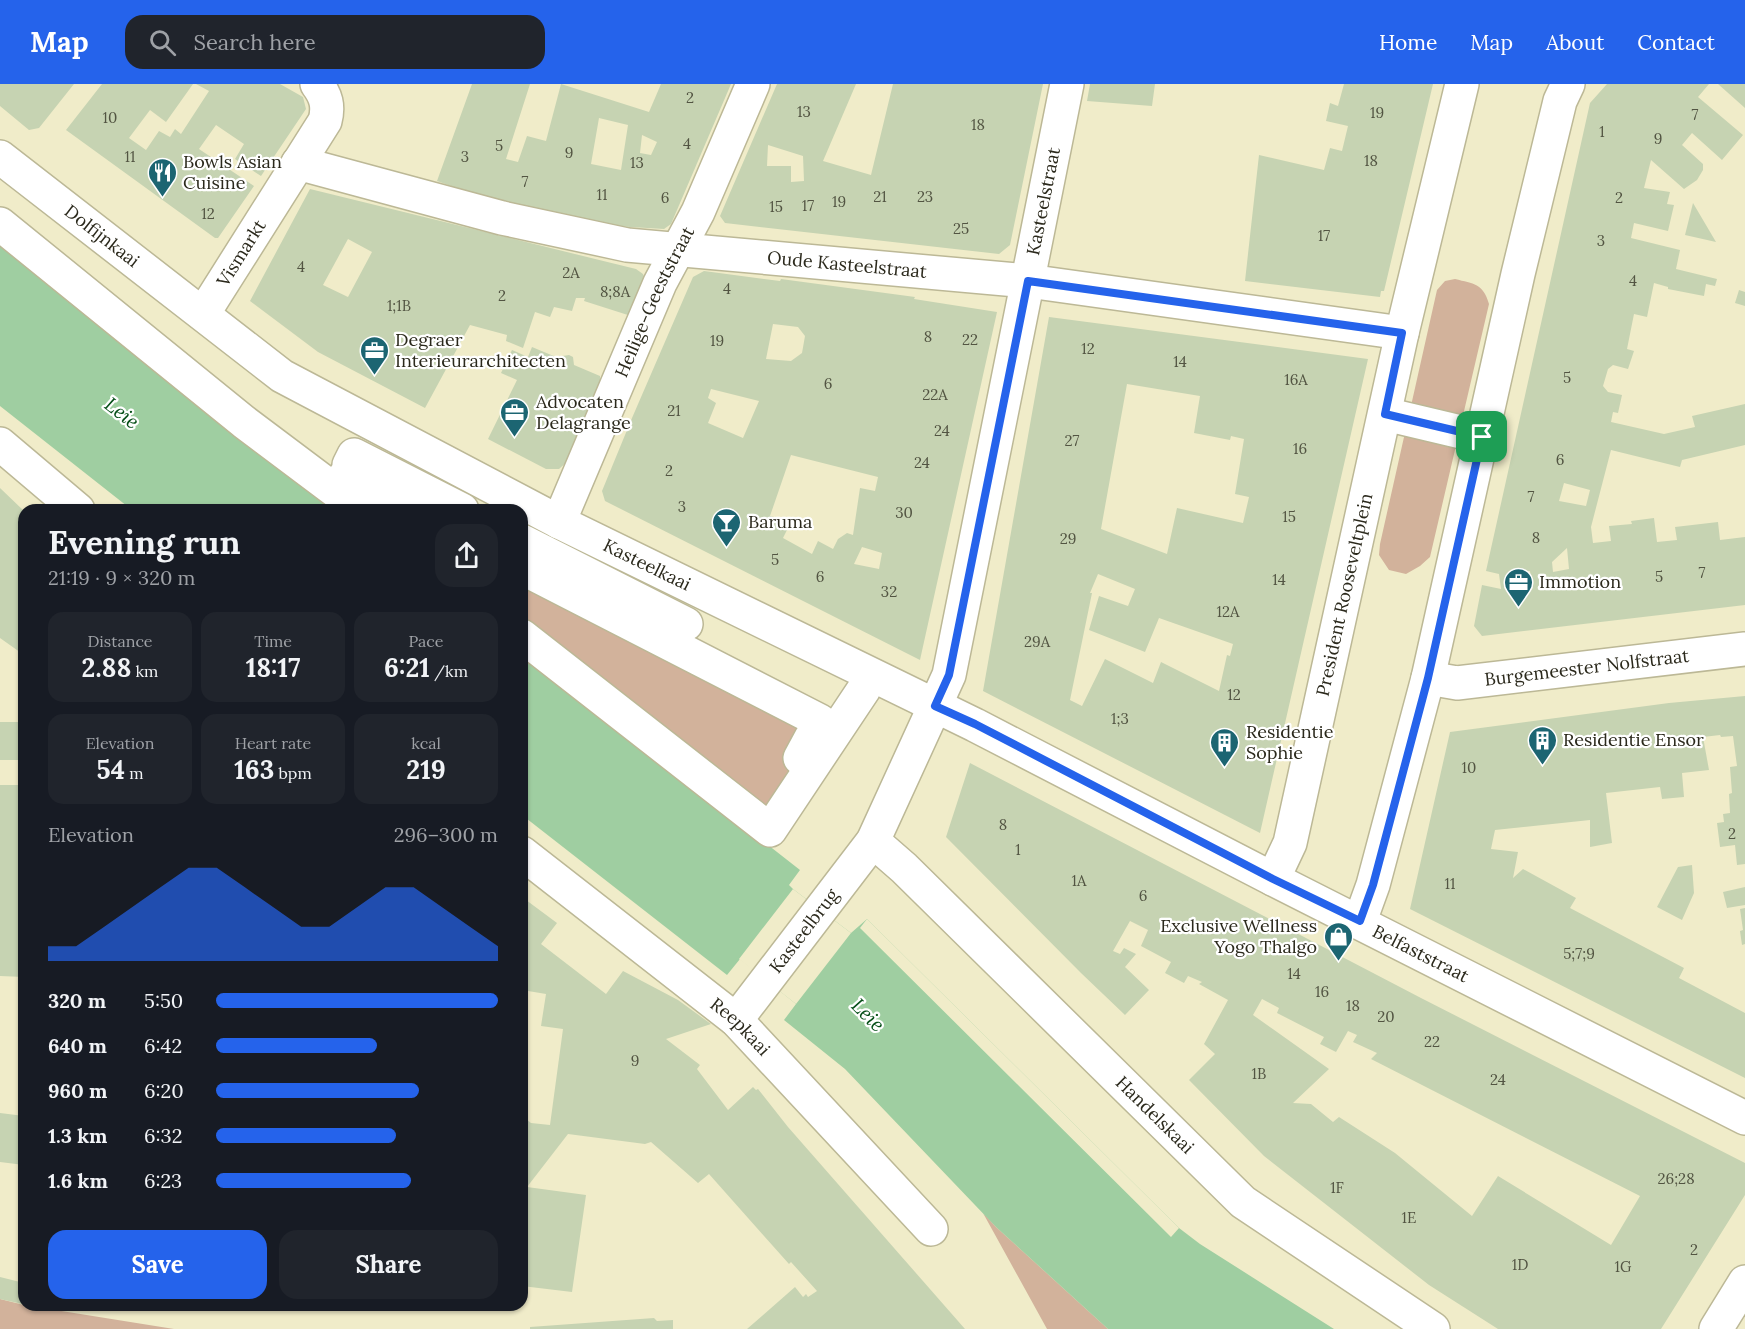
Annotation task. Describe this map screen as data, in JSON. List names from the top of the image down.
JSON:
{
  "streets": {
    "street": [
      "Kasteelstraat",
      "Dolfijnkaai",
      "Vismarkt",
      "Oude Kasteelstraat",
      "Heilige-Geeststraat",
      "Kasteelkaai",
      "President Rooseveltplein",
      "Burgemeester Nolfstraat",
      "Kasteelbrug",
      "Belfaststraat",
      "Reepkaai",
      "Handelskaai"
    ]
  },
  "crossings": [
    ["Kasteelstraat", "Oude Kasteelstraat"],
    ["Kasteelstraat", "Kasteelkaai"],
    ["Kasteelstraat", "Belfaststraat"],
    ["Dolfijnkaai", "Vismarkt"],
    ["Dolfijnkaai", "Kasteelkaai"],
    ["Vismarkt", "Oude Kasteelstraat"],
    ["Vismarkt", "Kasteelkaai"],
    ["Oude Kasteelstraat", "Heilige-Geeststraat"],
    ["Oude Kasteelstraat", "President Rooseveltplein"],
    ["Heilige-Geeststraat", "Kasteelkaai"],
    ["Kasteelkaai", "Belfaststraat"],
    ["President Rooseveltplein", "Belfaststraat"],
    ["Kasteelbrug", "Reepkaai"],
    ["Kasteelbrug", "Handelskaai"]
  ],
  "water": ["Leie"],
  "places": {
    "restaurant": ["Bowls Asian Cuisine"],
    "office": ["Degraer Interieurarchitecten", "Advocaten Delagrange", "Immotion"],
    "bar": ["Baruma"],
    "building": ["Residentie Ensor", "Residentie Sophie"],
    "shop": ["Exclusive Wellness Yogo Thalgo"]
  },
  "house_numbers": [
    "2",
    "13",
    "19",
    "7",
    "10",
    "18",
    "1",
    "9",
    "4",
    "5",
    "9",
    "11",
    "3",
    "18",
    "13",
    "7",
    "11",
    "21",
    "23",
    "6",
    "2",
    "19",
    "17",
    "15",
    "12",
    "25",
    "17",
    "3",
    "4",
    "2A",
    "4",
    "4",
    "8;8A",
    "2",
    "1;1B",
    "8",
    "22",
    "19",
    "12",
    "14",
    "5",
    "16A",
    "6",
    "22A",
    "21",
    "24",
    "27",
    "16",
    "6",
    "24",
    "2",
    "7",
    "3",
    "30",
    "15",
    "8",
    "29",
    "5",
    "7",
    "6",
    "5",
    "14",
    "32",
    "12A",
    "29A",
    "12",
    "1;3",
    "10",
    "8",
    "2",
    "1",
    "1A",
    "11",
    "6",
    "5;7;9",
    "14",
    "16",
    "18",
    "20",
    "22",
    "9",
    "1B",
    "24",
    "26;28",
    "1F",
    "1E",
    "2",
    "1D",
    "1G"
  ],
  "page": {
    "header": "Map",
    "search": "Search here",
    "nav": [
      "Home",
      "Map",
      "About",
      "Contact"
    ],
    "heading": ["Evening run", "21:19 · 9 × 320 m"],
    "stats": [
      ["Distance", "2.88 km"],
      ["Time", "18:17"],
      ["Pace", "6:21 /km"],
      ["Elevation", "54 m"],
      ["Heart rate", "163 bpm"],
      ["kcal", "219"]
    ],
    "chart": ["Elevation", "296–300 m"],
    "list": [
      {
        "name": "320 m",
        "note": "5:50"
      },
      {
        "name": "640 m",
        "note": "6:42"
      },
      {
        "name": "960 m",
        "note": "6:20"
      },
      {
        "name": "1.3 km",
        "note": "6:32"
      },
      {
        "name": "1.6 km",
        "note": "6:23"
      }
    ],
    "buttons": ["Save", "Share"]
  }
}
